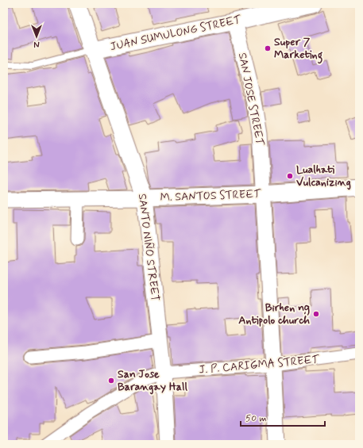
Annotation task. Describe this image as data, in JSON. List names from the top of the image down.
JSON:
{
  "streets": {
    "main road": ["JUAN SUMULONG STREET", "M. SANTOS STREET", "SANTO NIÑO STREET"],
    "street": ["SAN JOSE STREET", "J. P. CARIGMA STREET"]
  },
  "crossings": [
    ["JUAN SUMULONG STREET", "SAN JOSE STREET"],
    ["JUAN SUMULONG STREET", "SANTO NIÑO STREET"],
    ["SAN JOSE STREET", "M. SANTOS STREET"],
    ["SAN JOSE STREET", "J. P. CARIGMA STREET"],
    ["M. SANTOS STREET", "SANTO NIÑO STREET"],
    ["SANTO NIÑO STREET", "J. P. CARIGMA STREET"]
  ],
  "places": [
    "Super 7 Marketing",
    "Lualhati Vulcanizing",
    "Birhen ng Antipolo church",
    "San Jose Barangay Hall"
  ],
  "scale_bar": "50 m",
  "north": "bottom"
}
